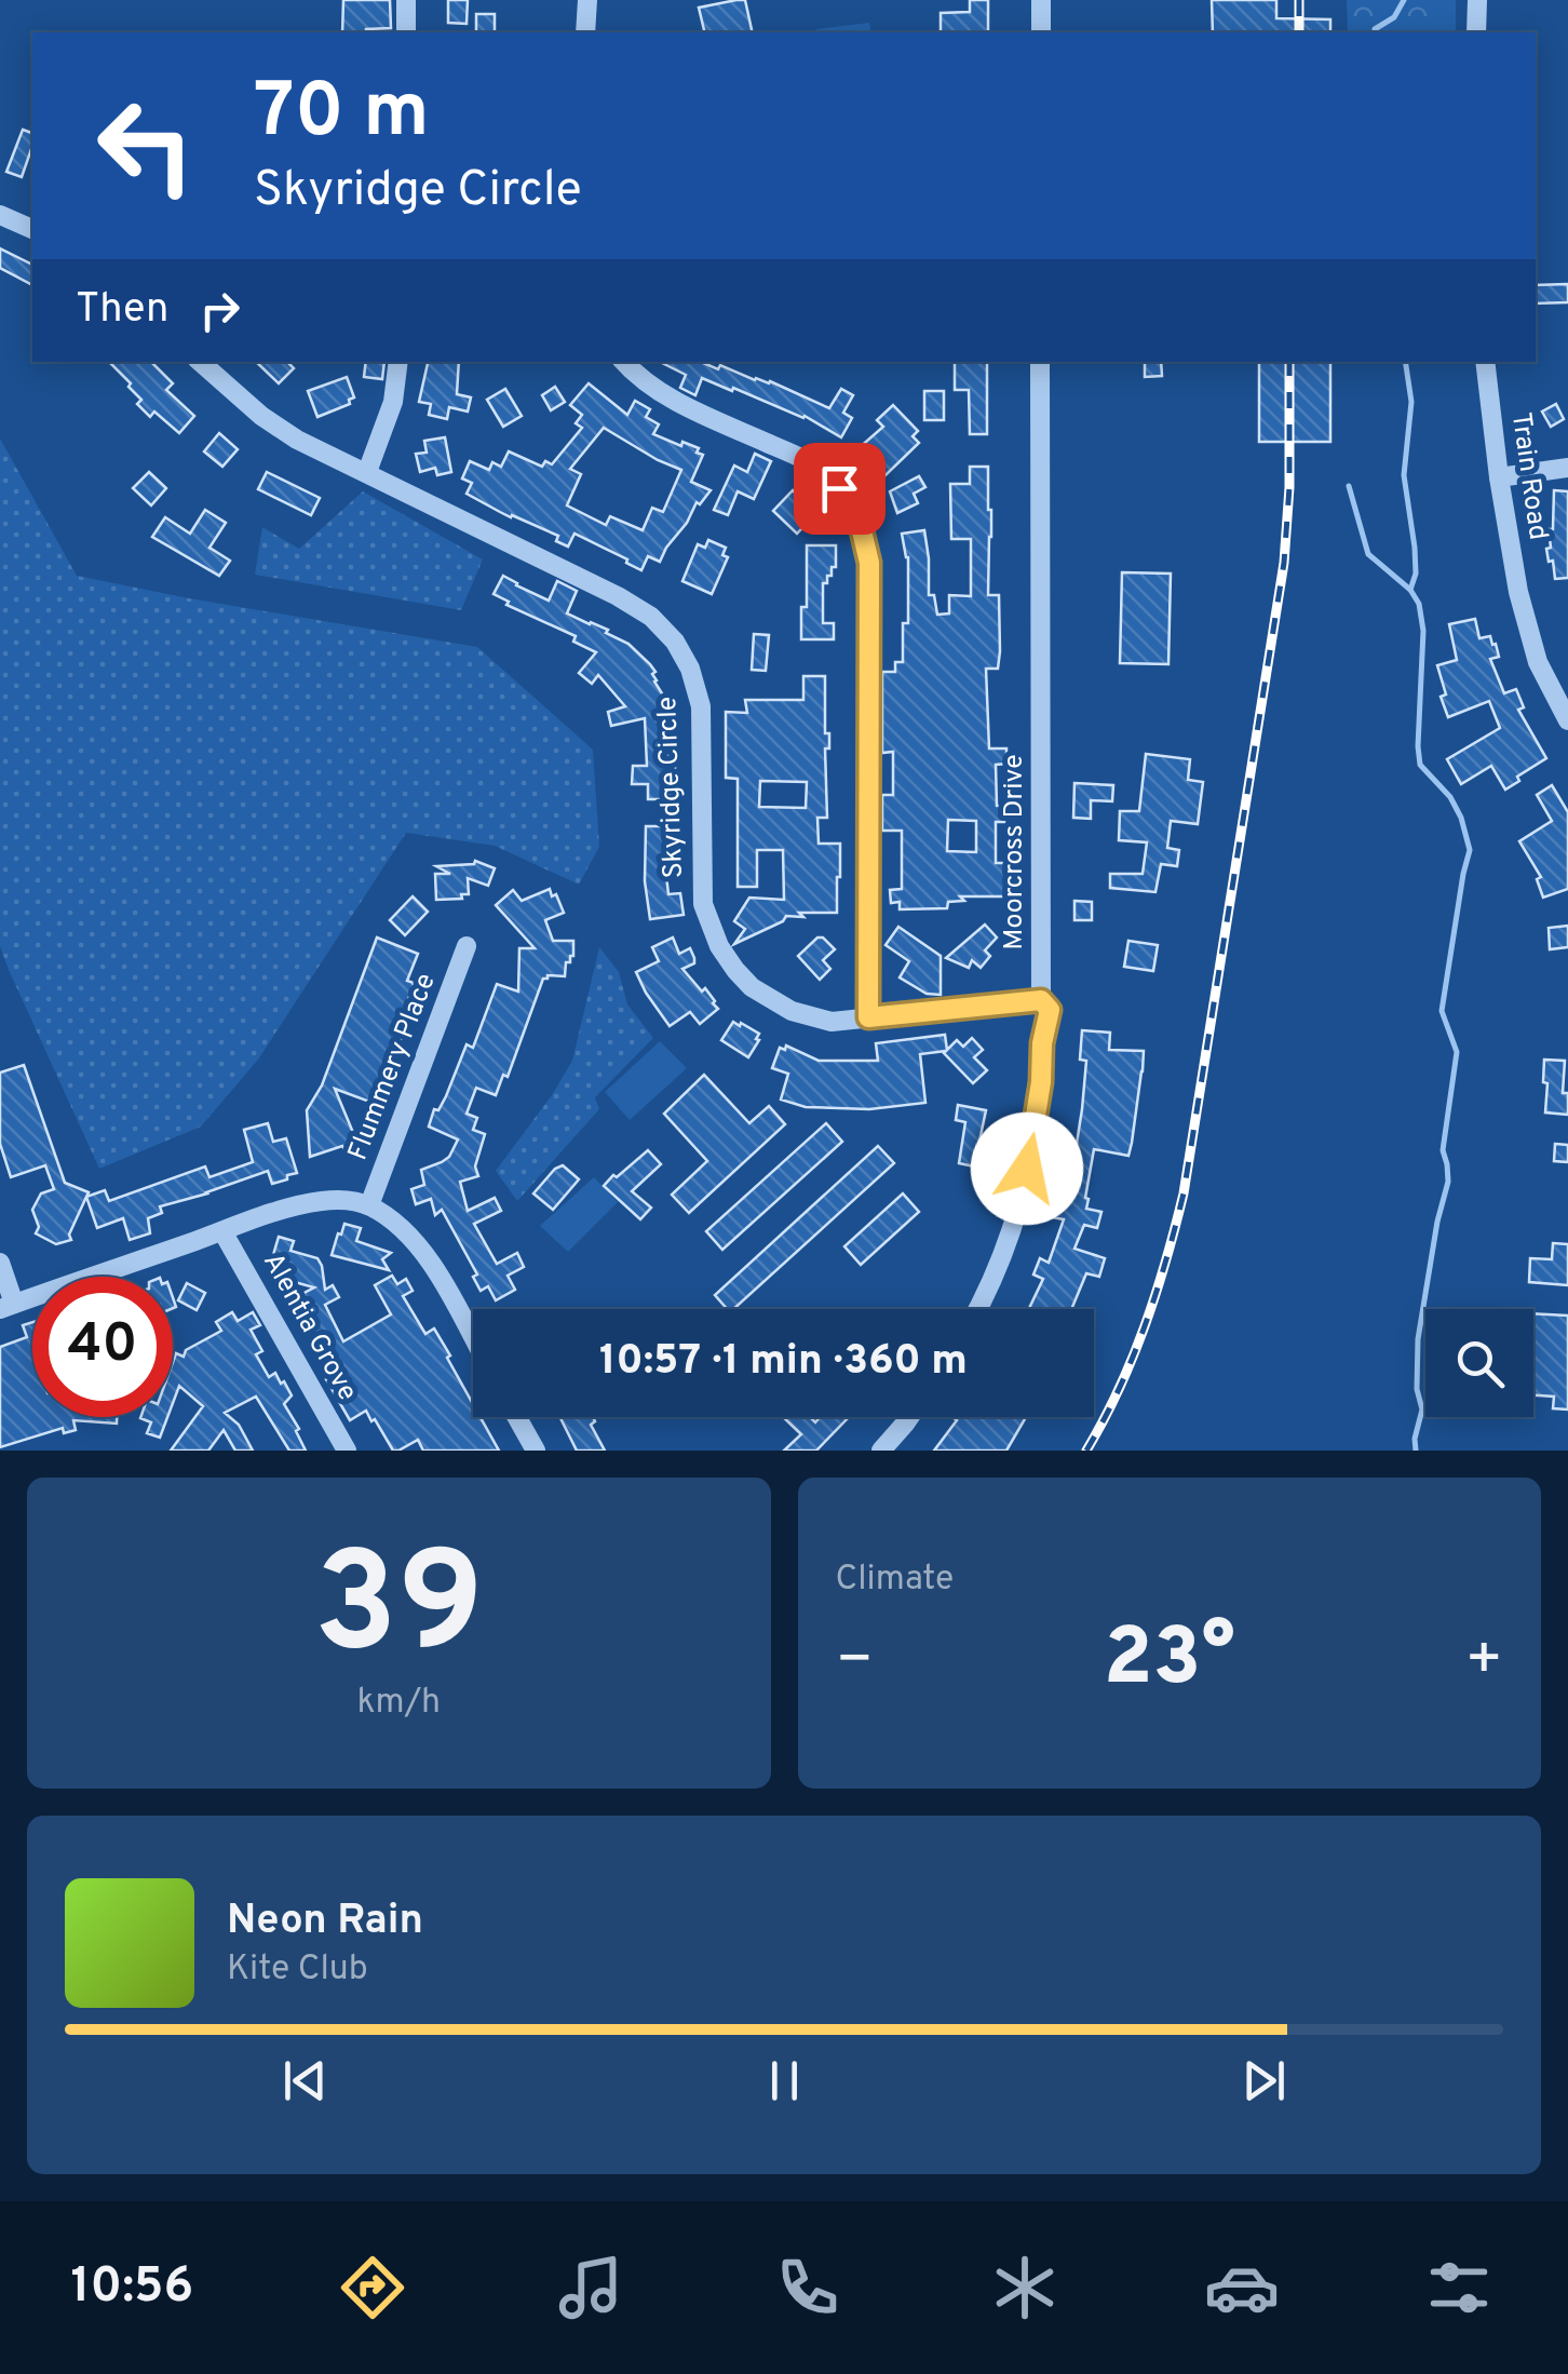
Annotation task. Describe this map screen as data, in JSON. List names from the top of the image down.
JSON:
{
  "streets": {
    "street": [
      "Train Road",
      "Skyridge Circle",
      "Moorcross Drive",
      "Flummery Place",
      "Alentia Grove"
    ]
  },
  "crossings": [
    ["Skyridge Circle", "Moorcross Drive"]
  ],
  "page": {
    "turn": ["70 m", "Skyridge Circle"],
    "then": "Then",
    "limit": "40",
    "trip": "10:57 · 1 min · 360 m",
    "tile": [
      ["39", "km/h"],
      "Climate"
    ],
    "heat": ["−", "23°", "+"],
    "song": ["Neon Rain", "Kite Club"],
    "tabs": "10:56"
  }
}
